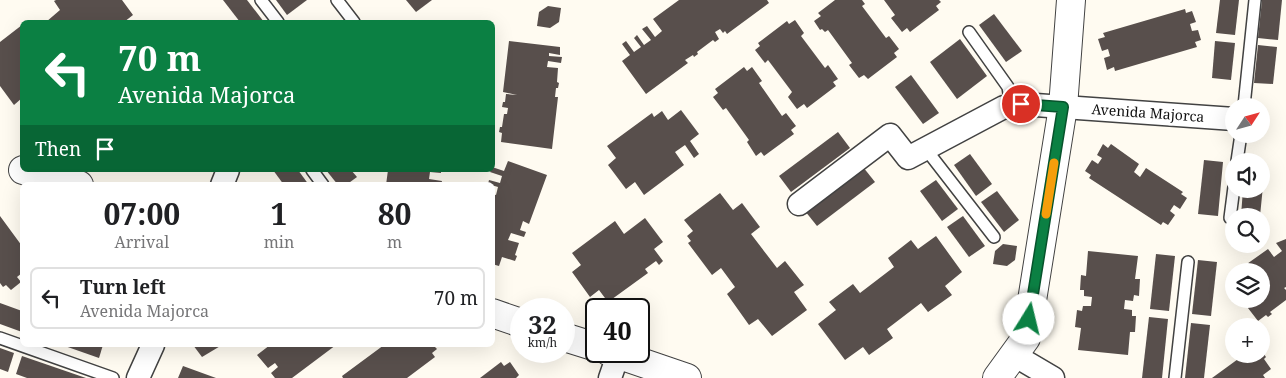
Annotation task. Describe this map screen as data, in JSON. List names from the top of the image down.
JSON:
{
  "streets": {
    "street": ["Avenida Majorca"]
  },
  "north": "top right",
  "page": {
    "turn": ["70 m", "Avenida Majorca"],
    "map_buttons": "+",
    "then": "Then",
    "eta": [
      "07:00",
      "Arrival",
      "1",
      "min",
      "80",
      "m"
    ],
    "list": [
      {
        "name": "Turn left",
        "note": "Avenida Majorca",
        "value": "70 m"
      }
    ],
    "speed": "32 km/h",
    "limit": "40"
  }
}
